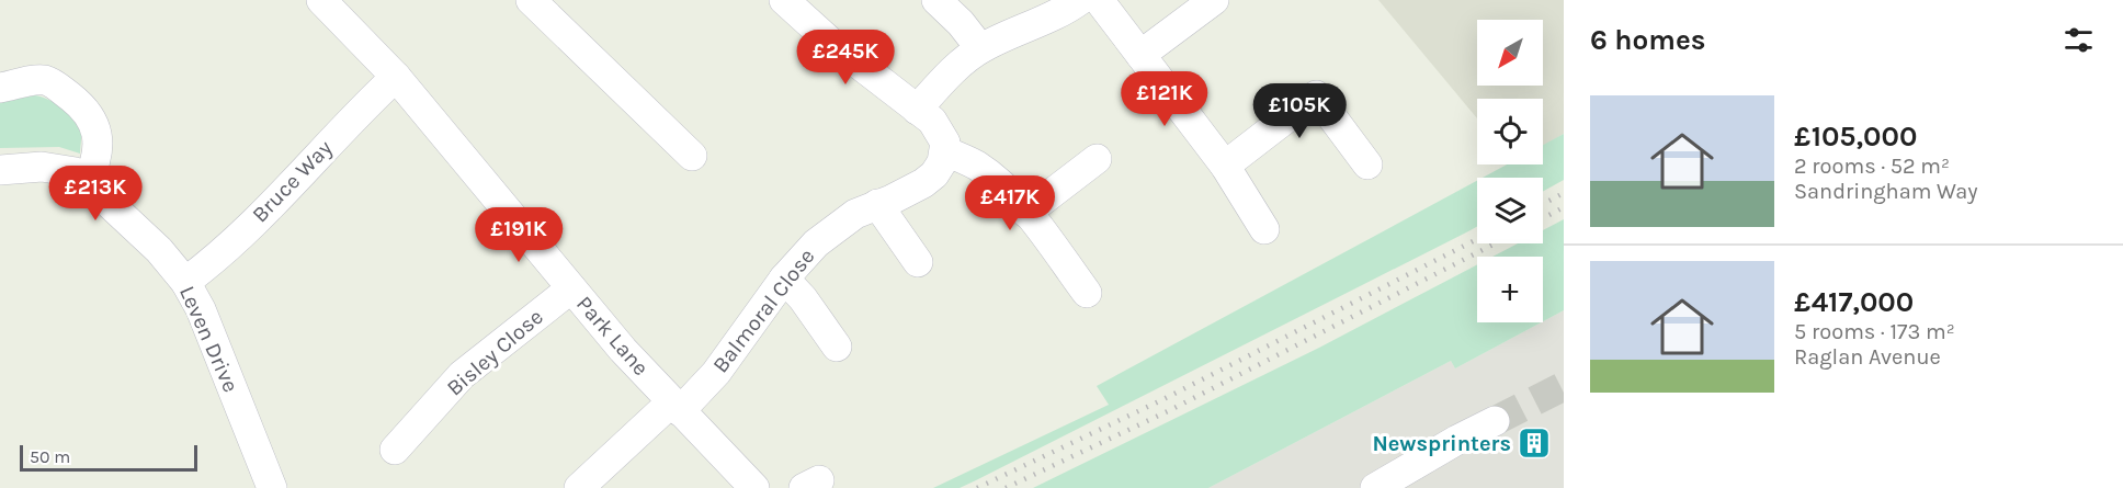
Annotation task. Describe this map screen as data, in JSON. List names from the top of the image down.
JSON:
{
  "streets": {
    "street": [
      "Bruce Way",
      "Balmoral Close",
      "Park Lane",
      "Leven Drive",
      "Bisley Close"
    ]
  },
  "crossings": [
    ["Bruce Way", "Park Lane"],
    ["Bruce Way", "Leven Drive"],
    ["Balmoral Close", "Park Lane"],
    ["Park Lane", "Bisley Close"]
  ],
  "places": {
    "building": ["Newsprinters"]
  },
  "scale_bar": "50 m",
  "north": "bottom left",
  "page": {
    "heading": "6 homes",
    "map_buttons": "+",
    "price": [
      "£245K",
      "£121K",
      "£105K",
      "£213K",
      "£417K",
      "£191K"
    ],
    "list": [
      {
        "name": "£105,000",
        "note": "2 rooms · 52 m² · Sandringham Way"
      },
      {
        "name": "£417,000",
        "note": "5 rooms · 173 m² · Raglan Avenue"
      }
    ],
    "scale": "50 m"
  }
}
